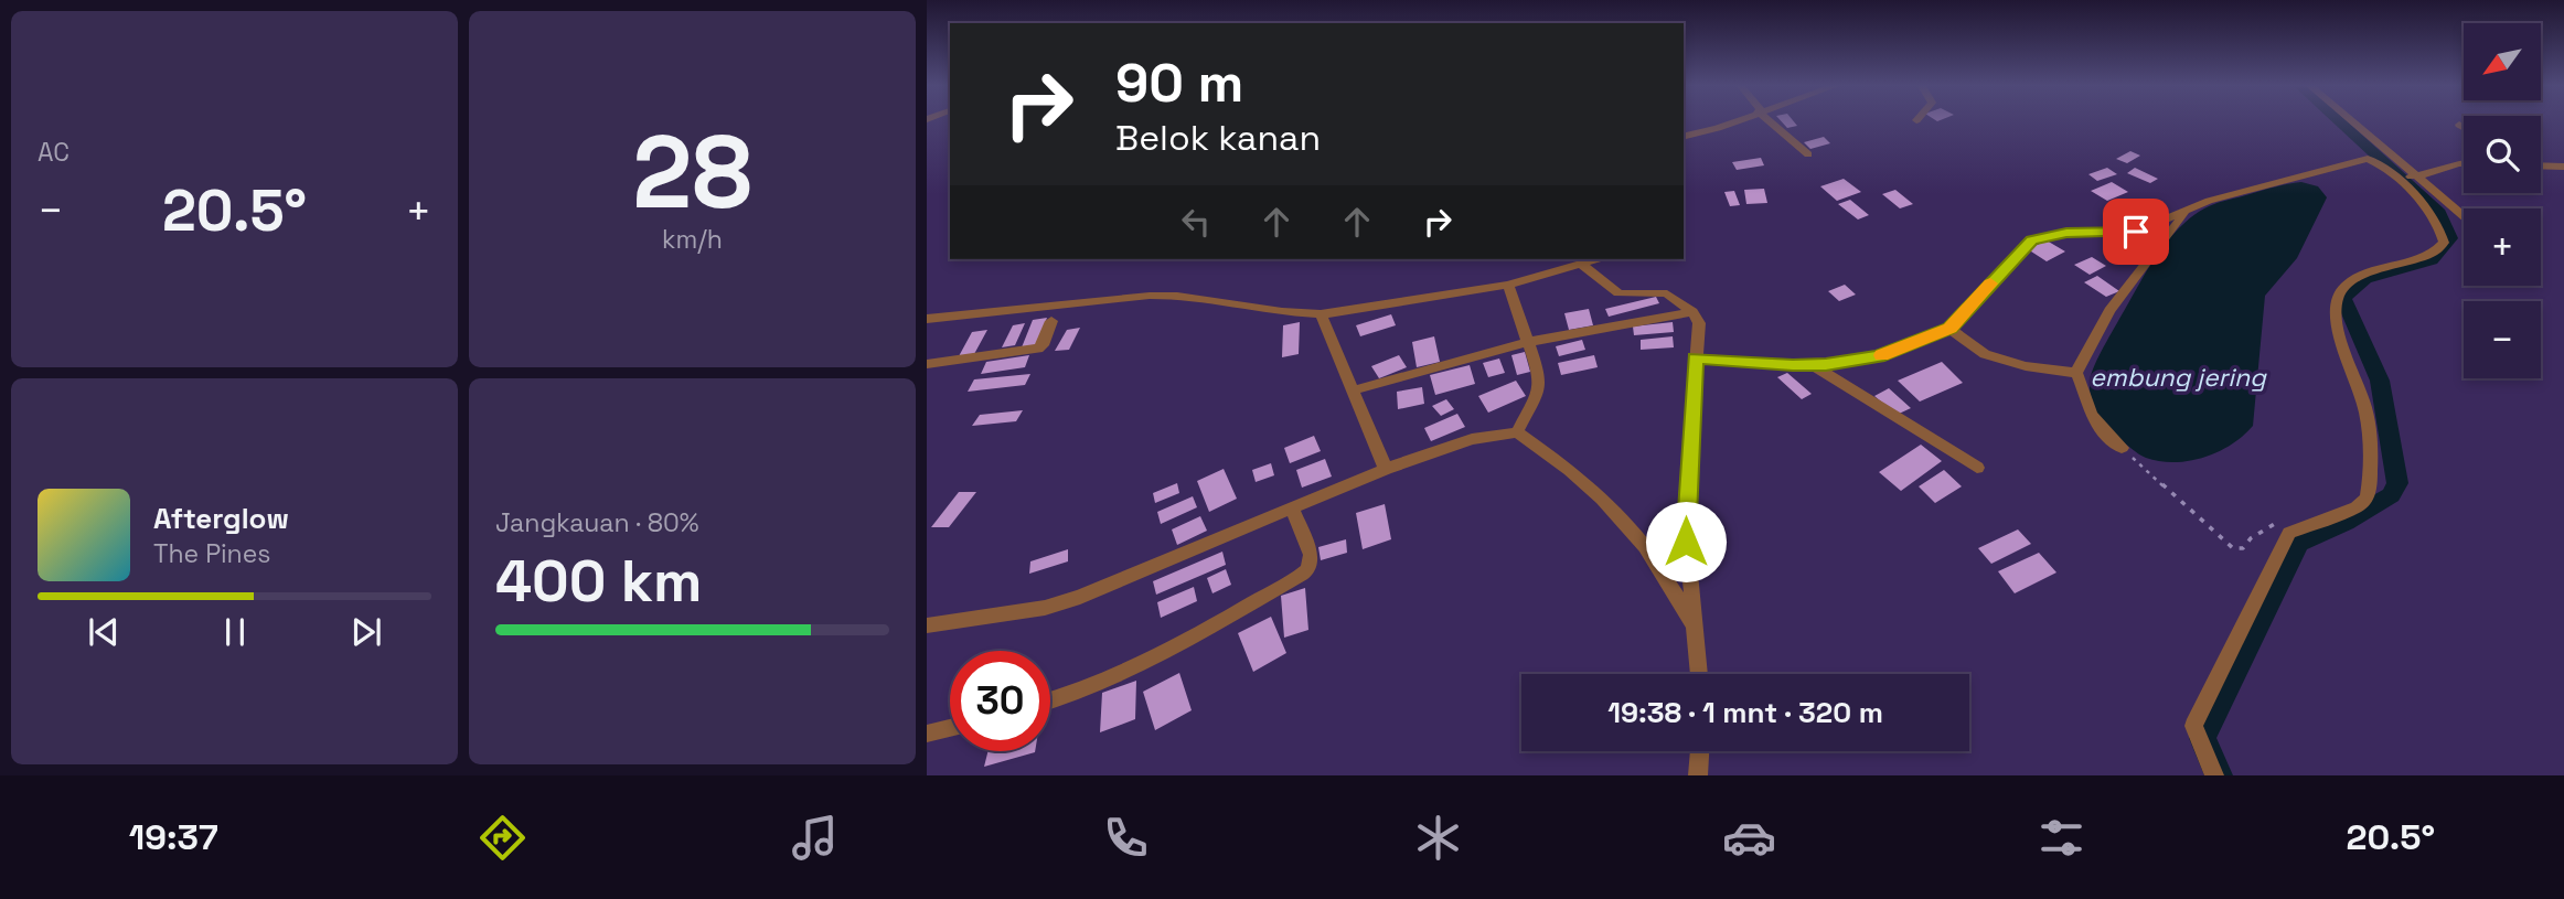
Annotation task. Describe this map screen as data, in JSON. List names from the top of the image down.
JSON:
{
  "water": ["embung jering"],
  "north": "bottom left",
  "page": {
    "tile": [
      "AC",
      ["28", "km/h"],
      ["Jangkauan · 80%", "400 km"]
    ],
    "map_buttons": ["+", "−"],
    "turn": ["90 m", "Belok kanan"],
    "heat": ["−", "20.5°", "+"],
    "song": ["Afterglow", "The Pines"],
    "limit": "30",
    "trip": "19:38 · 1 mnt · 320 m",
    "tabs": ["19:37", "20.5°"]
  }
}
